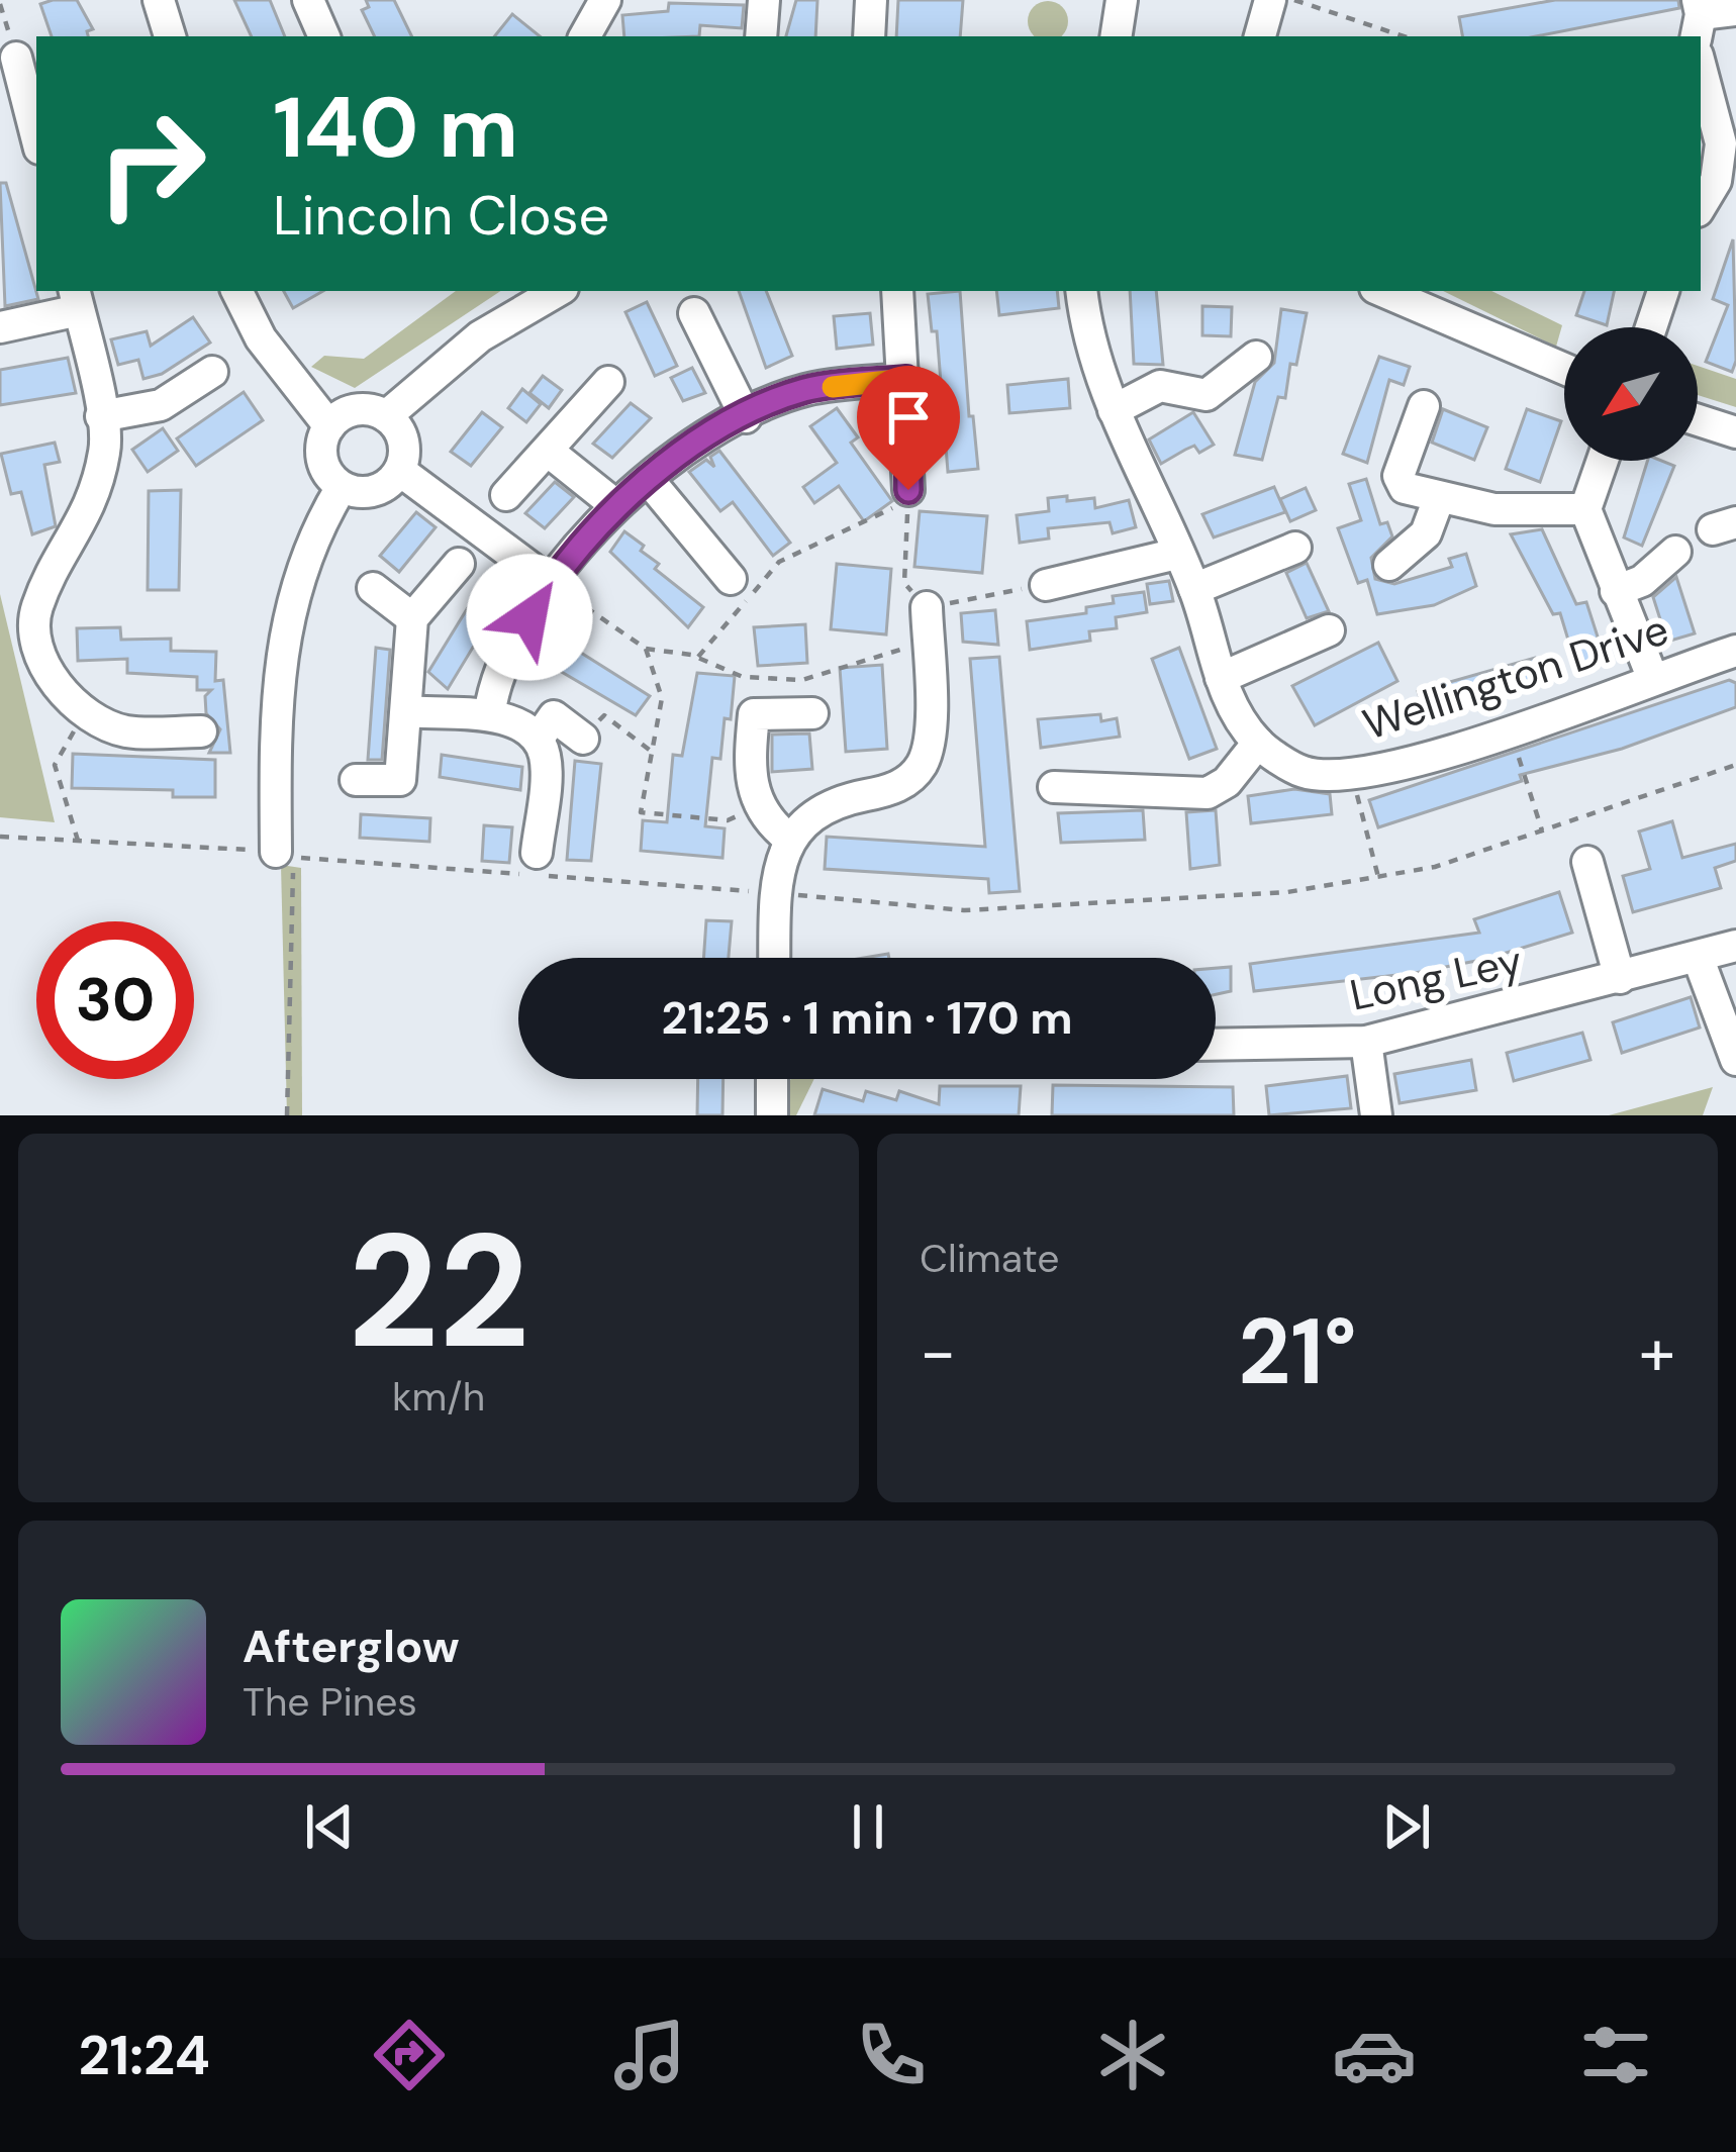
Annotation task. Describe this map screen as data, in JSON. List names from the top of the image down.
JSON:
{
  "streets": {
    "street": ["Wellington Drive", "Long Ley"]
  },
  "north": "bottom left",
  "page": {
    "turn": ["140 m", "Lincoln Close"],
    "limit": "30",
    "trip": "21:25 · 1 min · 170 m",
    "tile": [
      ["22", "km/h"],
      "Climate"
    ],
    "heat": ["−", "21°", "+"],
    "song": ["Afterglow", "The Pines"],
    "tabs": "21:24"
  }
}
